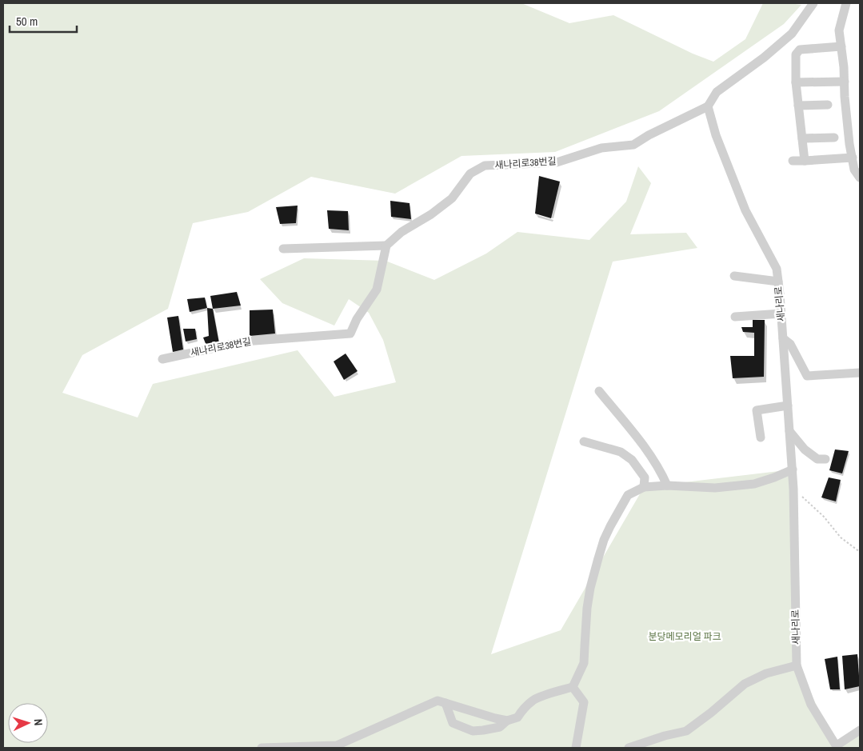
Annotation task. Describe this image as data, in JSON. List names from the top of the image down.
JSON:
{
  "streets": {
    "street": ["새나리로38번길", "새나리로"]
  },
  "crossings": [
    ["새나리로38번길", "새나리로"]
  ],
  "parks": ["분당메모리얼 파크"],
  "scale_bar": "50 m",
  "north": "right"
}
